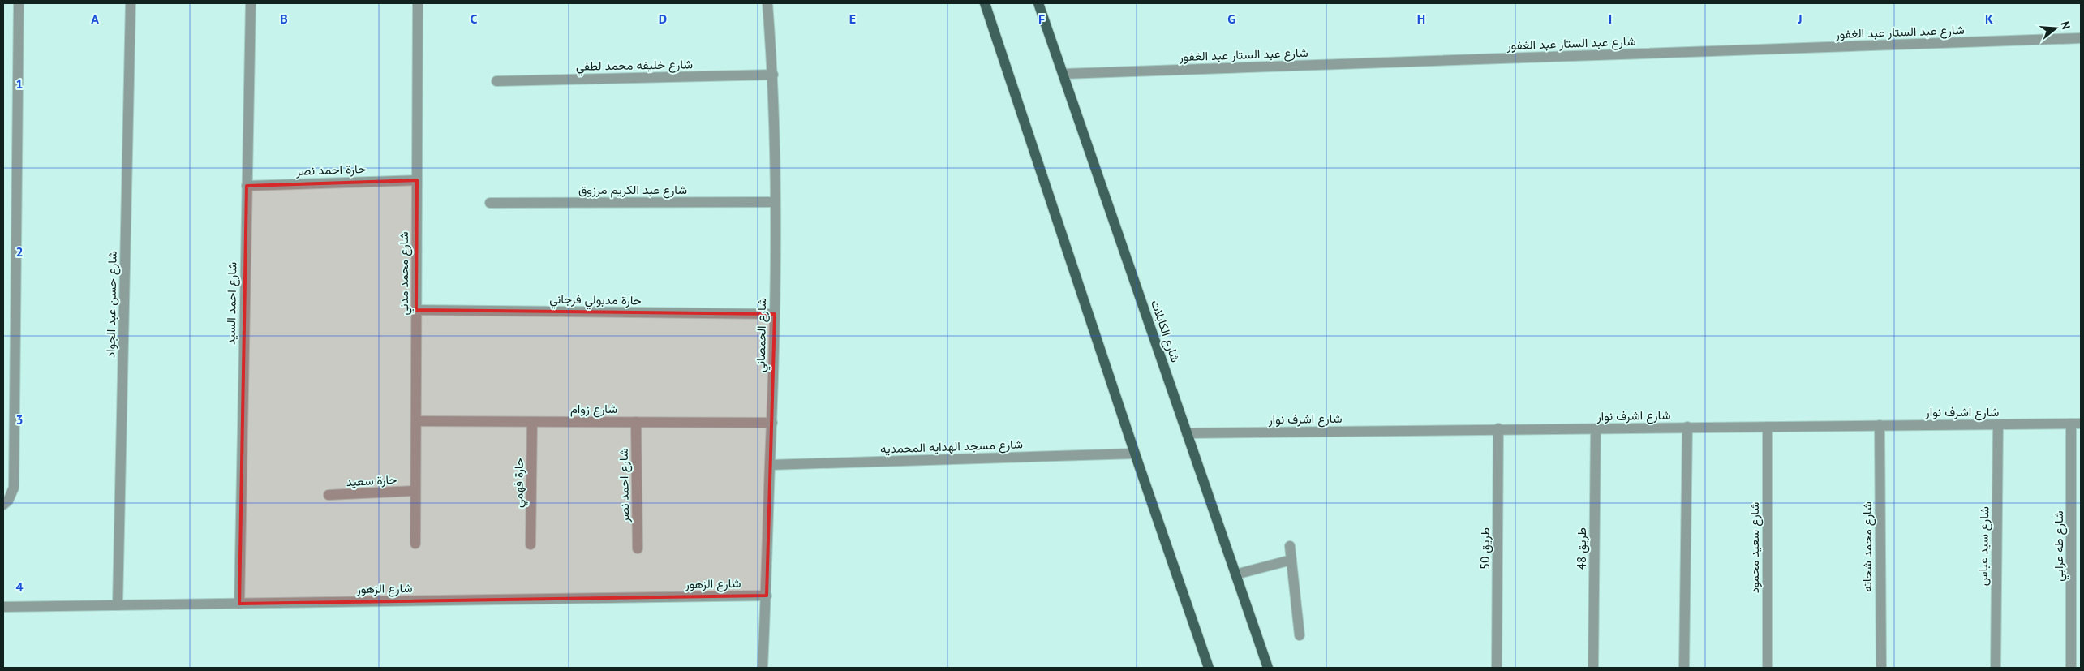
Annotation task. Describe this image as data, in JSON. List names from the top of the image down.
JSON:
{
  "streets": {
    "main road": ["شارع الكابلات"],
    "street": [
      "شارع عبد الستار عبد الغفور",
      "شارع خليفه محمد لطفي",
      "حارة احمد نصر",
      "شارع عبد الكريم مرزوق",
      "شارع محمد مدني",
      "حارة مدبولي فرجاني",
      "شارع احمد السيد",
      "شارع حسن عبد الجواد",
      "شارع الحمصاني",
      "شارع زوام",
      "شارع اشرف نوار",
      "شارع مسجد الهدايه المحمديه",
      "حارة سعيد",
      "حارة فهمي",
      "شارع احمد نصر",
      "شارع سيد عباس",
      "شارع طه عرابي",
      "شارع محمد شحاته",
      "شارع سعيد محمود",
      "طريق 50",
      "طريق 48",
      "شارع الزهور"
    ]
  },
  "crossings": [
    ["شارع عبد الستار عبد الغفور", "شارع الكابلات"],
    ["شارع خليفه محمد لطفي", "شارع الحمصاني"],
    ["حارة احمد نصر", "شارع محمد مدني"],
    ["حارة احمد نصر", "شارع احمد السيد"],
    ["شارع عبد الكريم مرزوق", "شارع الحمصاني"],
    ["شارع محمد مدني", "حارة مدبولي فرجاني"],
    ["شارع محمد مدني", "شارع زوام"],
    ["شارع محمد مدني", "حارة سعيد"],
    ["حارة مدبولي فرجاني", "شارع الحمصاني"],
    ["شارع احمد السيد", "شارع الزهور"],
    ["شارع حسن عبد الجواد", "شارع الزهور"],
    ["شارع الكابلات", "شارع اشرف نوار"],
    ["شارع الحمصاني", "شارع زوام"],
    ["شارع الحمصاني", "شارع مسجد الهدايه المحمديه"],
    ["شارع الحمصاني", "شارع الزهور"],
    ["شارع زوام", "حارة فهمي"],
    ["شارع زوام", "شارع احمد نصر"],
    ["شارع اشرف نوار", "شارع سيد عباس"],
    ["شارع اشرف نوار", "شارع طه عرابي"],
    ["شارع اشرف نوار", "شارع محمد شحاته"],
    ["شارع اشرف نوار", "شارع سعيد محمود"],
    ["شارع اشرف نوار", "طريق 50"],
    ["شارع اشرف نوار", "طريق 48"]
  ],
  "north": "right",
  "grid": {
    "columns": [
      "A",
      "B",
      "C",
      "D",
      "E",
      "F",
      "G",
      "H",
      "I",
      "J",
      "K"
    ],
    "rows": [
      "1",
      "2",
      "3",
      "4"
    ]
  }
}
